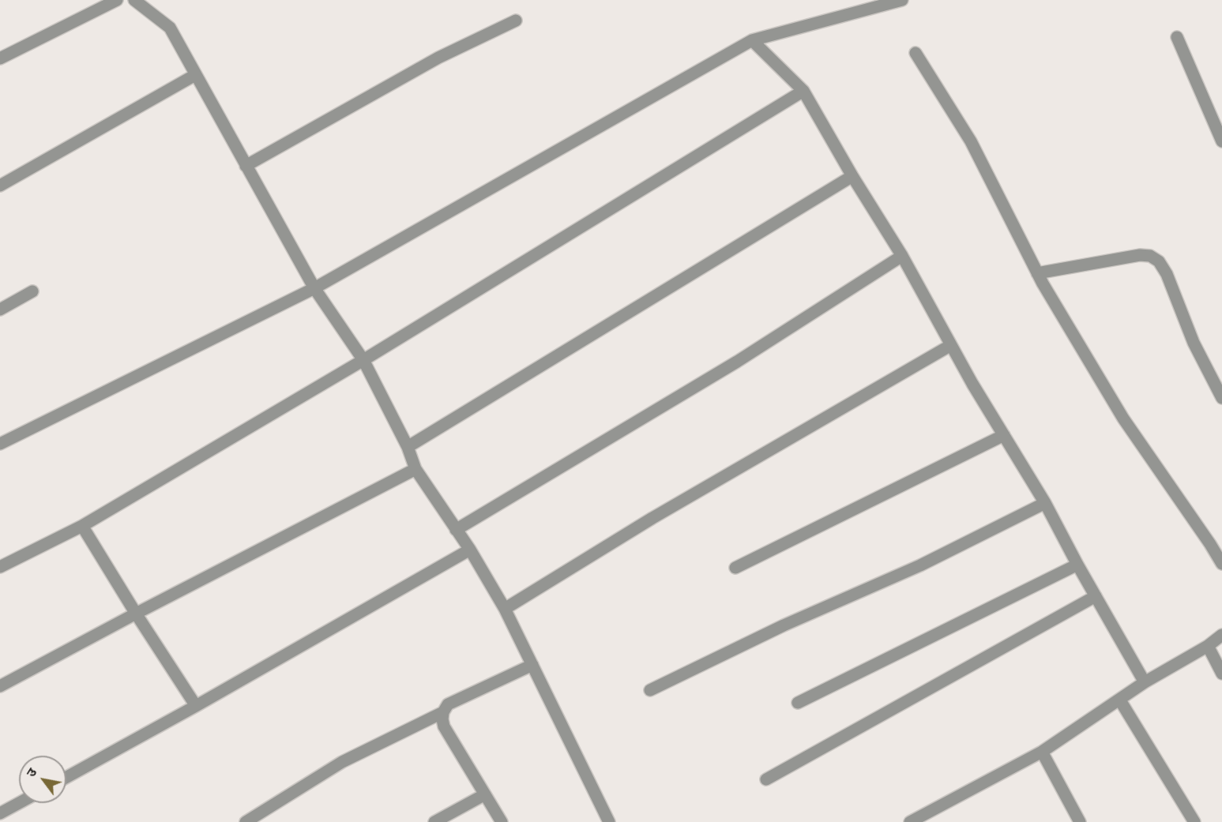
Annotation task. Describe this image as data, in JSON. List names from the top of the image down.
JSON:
{
  "north": "top left"
}
